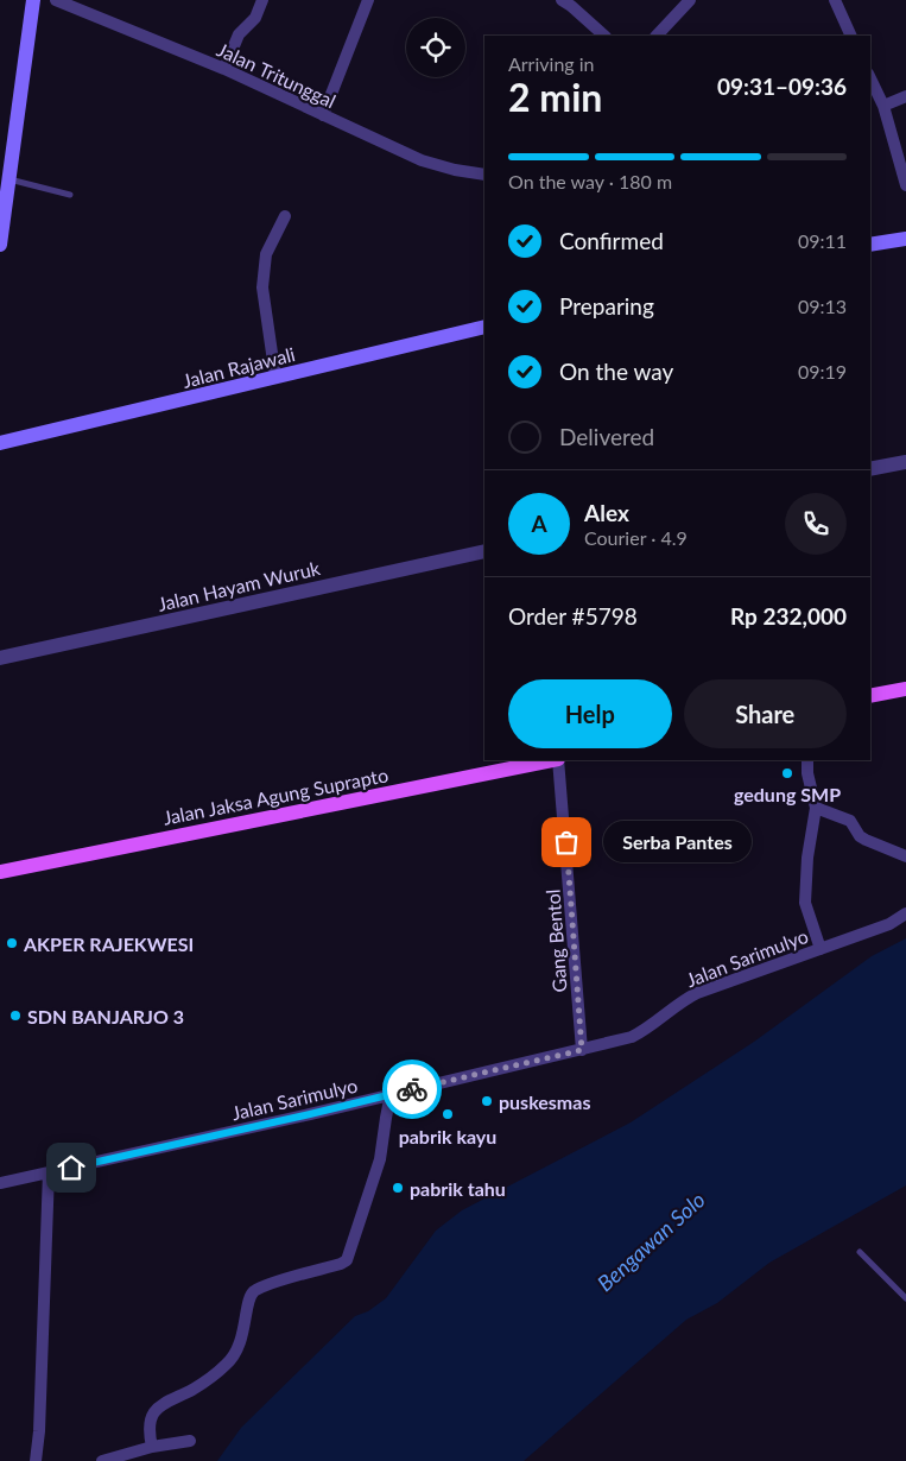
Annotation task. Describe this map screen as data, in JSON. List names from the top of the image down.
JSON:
{
  "streets": {
    "main road": ["Jalan Rajawali", "Jalan Jaksa Agung Suprapto"],
    "street": [
      "Jalan Tritunggal",
      "Jalan Hayam Wuruk",
      "Gang Bentol",
      "Jalan Sarimulyo"
    ]
  },
  "crossings": [
    ["Gang Bentol", "Jalan Sarimulyo"]
  ],
  "water": ["Bengawan Solo"],
  "places": [
    "gedung SMP",
    "Serba Pantes",
    "AKPER RAJEKWESI",
    "SDN BANJARJO 3",
    "puskesmas",
    "pabrik kayu",
    "pabrik tahu"
  ],
  "page": {
    "heading": ["2 min", "Arriving in", "09:31–09:36"],
    "panel": [
      "Alex",
      "Courier · 4.9",
      "Order #5798",
      "Rp 232,000"
    ],
    "bar": "On the way · 180 m",
    "list": [
      ["Confirmed", "09:11"],
      ["Preparing", "09:13"],
      ["On the way", "09:19"],
      "Delivered"
    ],
    "round": "A",
    "buttons": ["Help", "Share"],
    "bubble": "Serba Pantes"
  }
}
